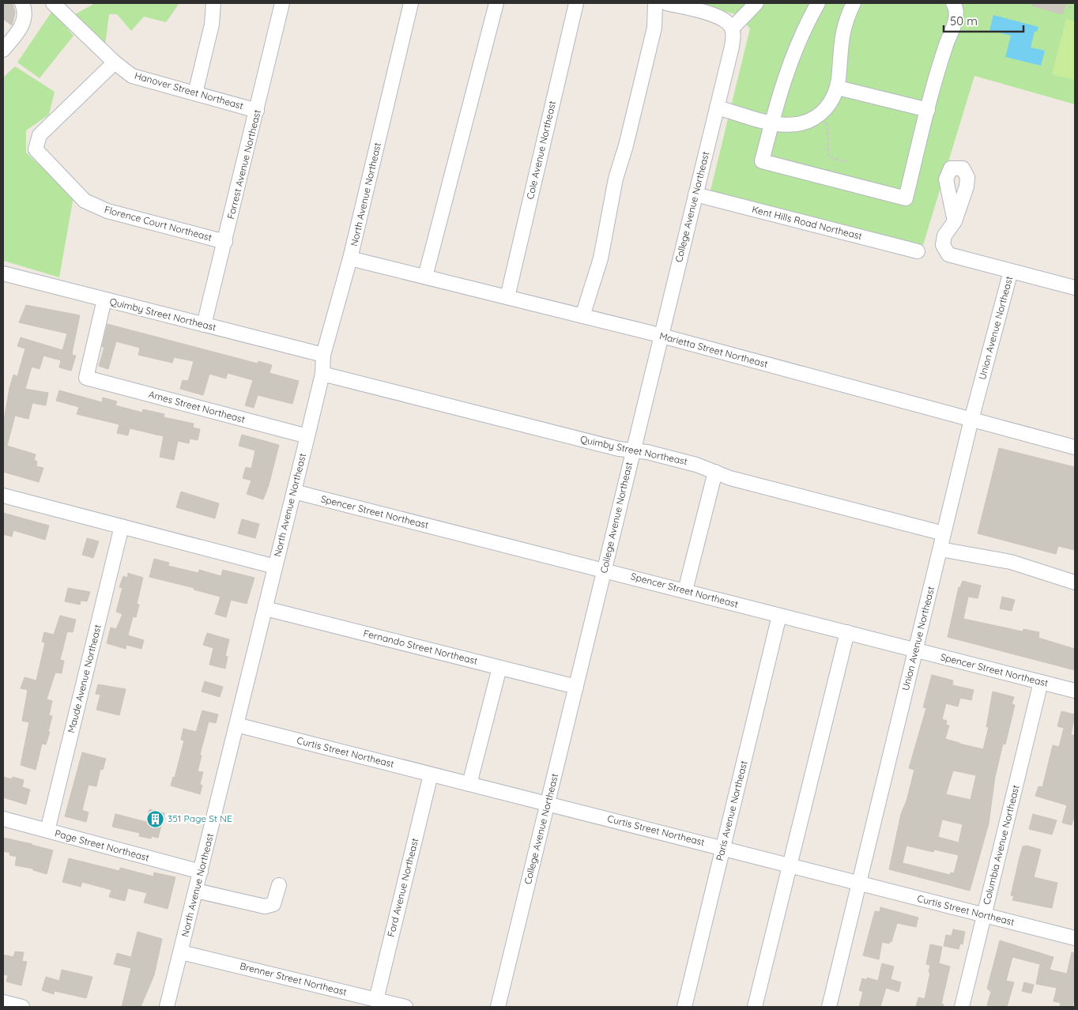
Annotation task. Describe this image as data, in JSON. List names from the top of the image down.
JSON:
{
  "streets": {
    "street": [
      "Hanover Street Northeast",
      "Cole Avenue Northeast",
      "Forrest Avenue Northeast",
      "North Avenue Northeast",
      "College Avenue Northeast",
      "Kent Hills Road Northeast",
      "Florence Court Northeast",
      "Quimby Street Northeast",
      "Union Avenue Northeast",
      "Marietta Street Northeast",
      "Ames Street Northeast",
      "Spencer Street Northeast",
      "Fernando Street Northeast",
      "Maude Avenue Northeast",
      "Curtis Street Northeast",
      "Paris Avenue Northeast",
      "Columbia Avenue Northeast",
      "Page Street Northeast",
      "Ford Avenue Northeast",
      "Brenner Street Northeast"
    ]
  },
  "crossings": [
    ["Hanover Street Northeast", "Forrest Avenue Northeast"],
    ["Hanover Street Northeast", "Florence Court Northeast"],
    ["Cole Avenue Northeast", "Marietta Street Northeast"],
    ["Forrest Avenue Northeast", "Florence Court Northeast"],
    ["Forrest Avenue Northeast", "Quimby Street Northeast"],
    ["North Avenue Northeast", "Quimby Street Northeast"],
    ["North Avenue Northeast", "Marietta Street Northeast"],
    ["North Avenue Northeast", "Ames Street Northeast"],
    ["North Avenue Northeast", "Spencer Street Northeast"],
    ["North Avenue Northeast", "Fernando Street Northeast"],
    ["North Avenue Northeast", "Curtis Street Northeast"],
    ["North Avenue Northeast", "Page Street Northeast"],
    ["North Avenue Northeast", "Brenner Street Northeast"],
    ["College Avenue Northeast", "Kent Hills Road Northeast"],
    ["College Avenue Northeast", "Quimby Street Northeast"],
    ["College Avenue Northeast", "Marietta Street Northeast"],
    ["College Avenue Northeast", "Spencer Street Northeast"],
    ["College Avenue Northeast", "Fernando Street Northeast"],
    ["College Avenue Northeast", "Curtis Street Northeast"],
    ["Quimby Street Northeast", "Union Avenue Northeast"],
    ["Quimby Street Northeast", "Ames Street Northeast"],
    ["Union Avenue Northeast", "Marietta Street Northeast"],
    ["Union Avenue Northeast", "Spencer Street Northeast"],
    ["Union Avenue Northeast", "Curtis Street Northeast"],
    ["Spencer Street Northeast", "Paris Avenue Northeast"],
    ["Spencer Street Northeast", "Columbia Avenue Northeast"],
    ["Maude Avenue Northeast", "Page Street Northeast"],
    ["Curtis Street Northeast", "Paris Avenue Northeast"],
    ["Curtis Street Northeast", "Columbia Avenue Northeast"],
    ["Curtis Street Northeast", "Ford Avenue Northeast"],
    ["Ford Avenue Northeast", "Brenner Street Northeast"]
  ],
  "places": {
    "building": ["351 Page St NE"]
  },
  "scale_bar": "50 m"
}
